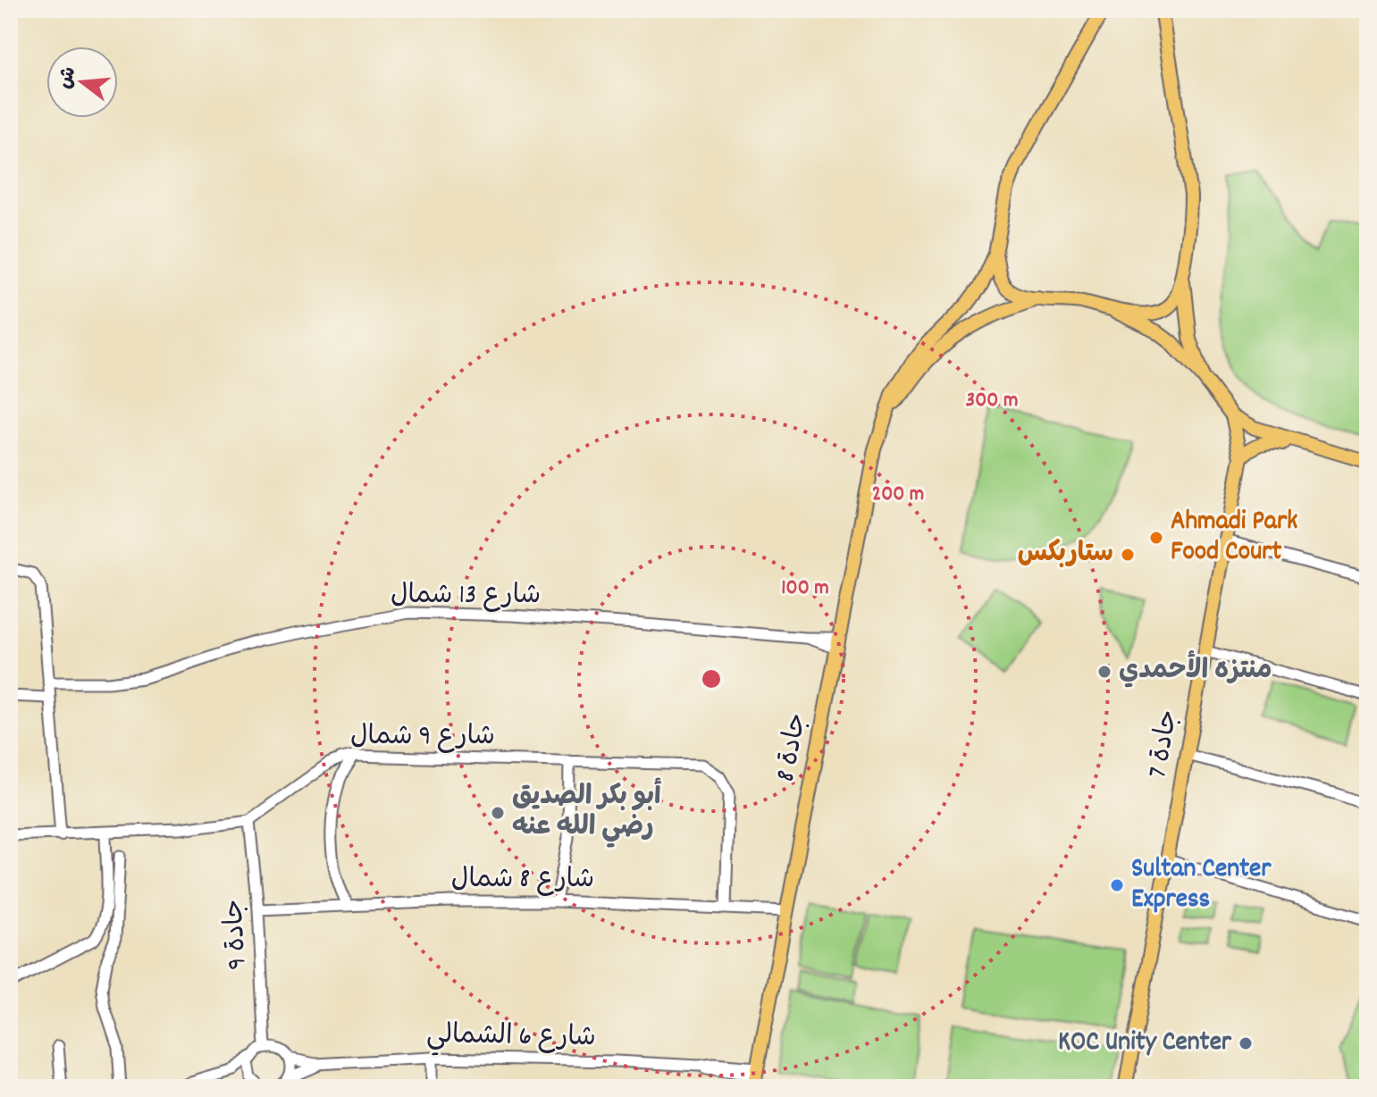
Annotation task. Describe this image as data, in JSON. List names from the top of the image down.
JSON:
{
  "streets": {
    "main road": ["جادة 7", "جادة 8"],
    "street": [
      "شارع 13 شمال",
      "شارع 9 شمال",
      "شارع 8 شمال",
      "جادة 9",
      "شارع 6 الشمالي"
    ]
  },
  "crossings": [
    ["شارع 13 شمال", "جادة 8"],
    ["شارع 9 شمال", "شارع 8 شمال"],
    ["شارع 9 شمال", "جادة 9"],
    ["جادة 8", "شارع 8 شمال"],
    ["جادة 8", "شارع 6 الشمالي"],
    ["شارع 8 شمال", "جادة 9"],
    ["جادة 9", "شارع 6 الشمالي"]
  ],
  "places": [
    "Ahmadi Park Food Court",
    "ستاربكس",
    "منتزه الأحمدي",
    "أبو بكر الصديق رضي الله عنه",
    "Sultan Center Express",
    "KOC Unity Center"
  ],
  "north": "left",
  "rings": ["300 m", "200 m", "100 m"]
}
